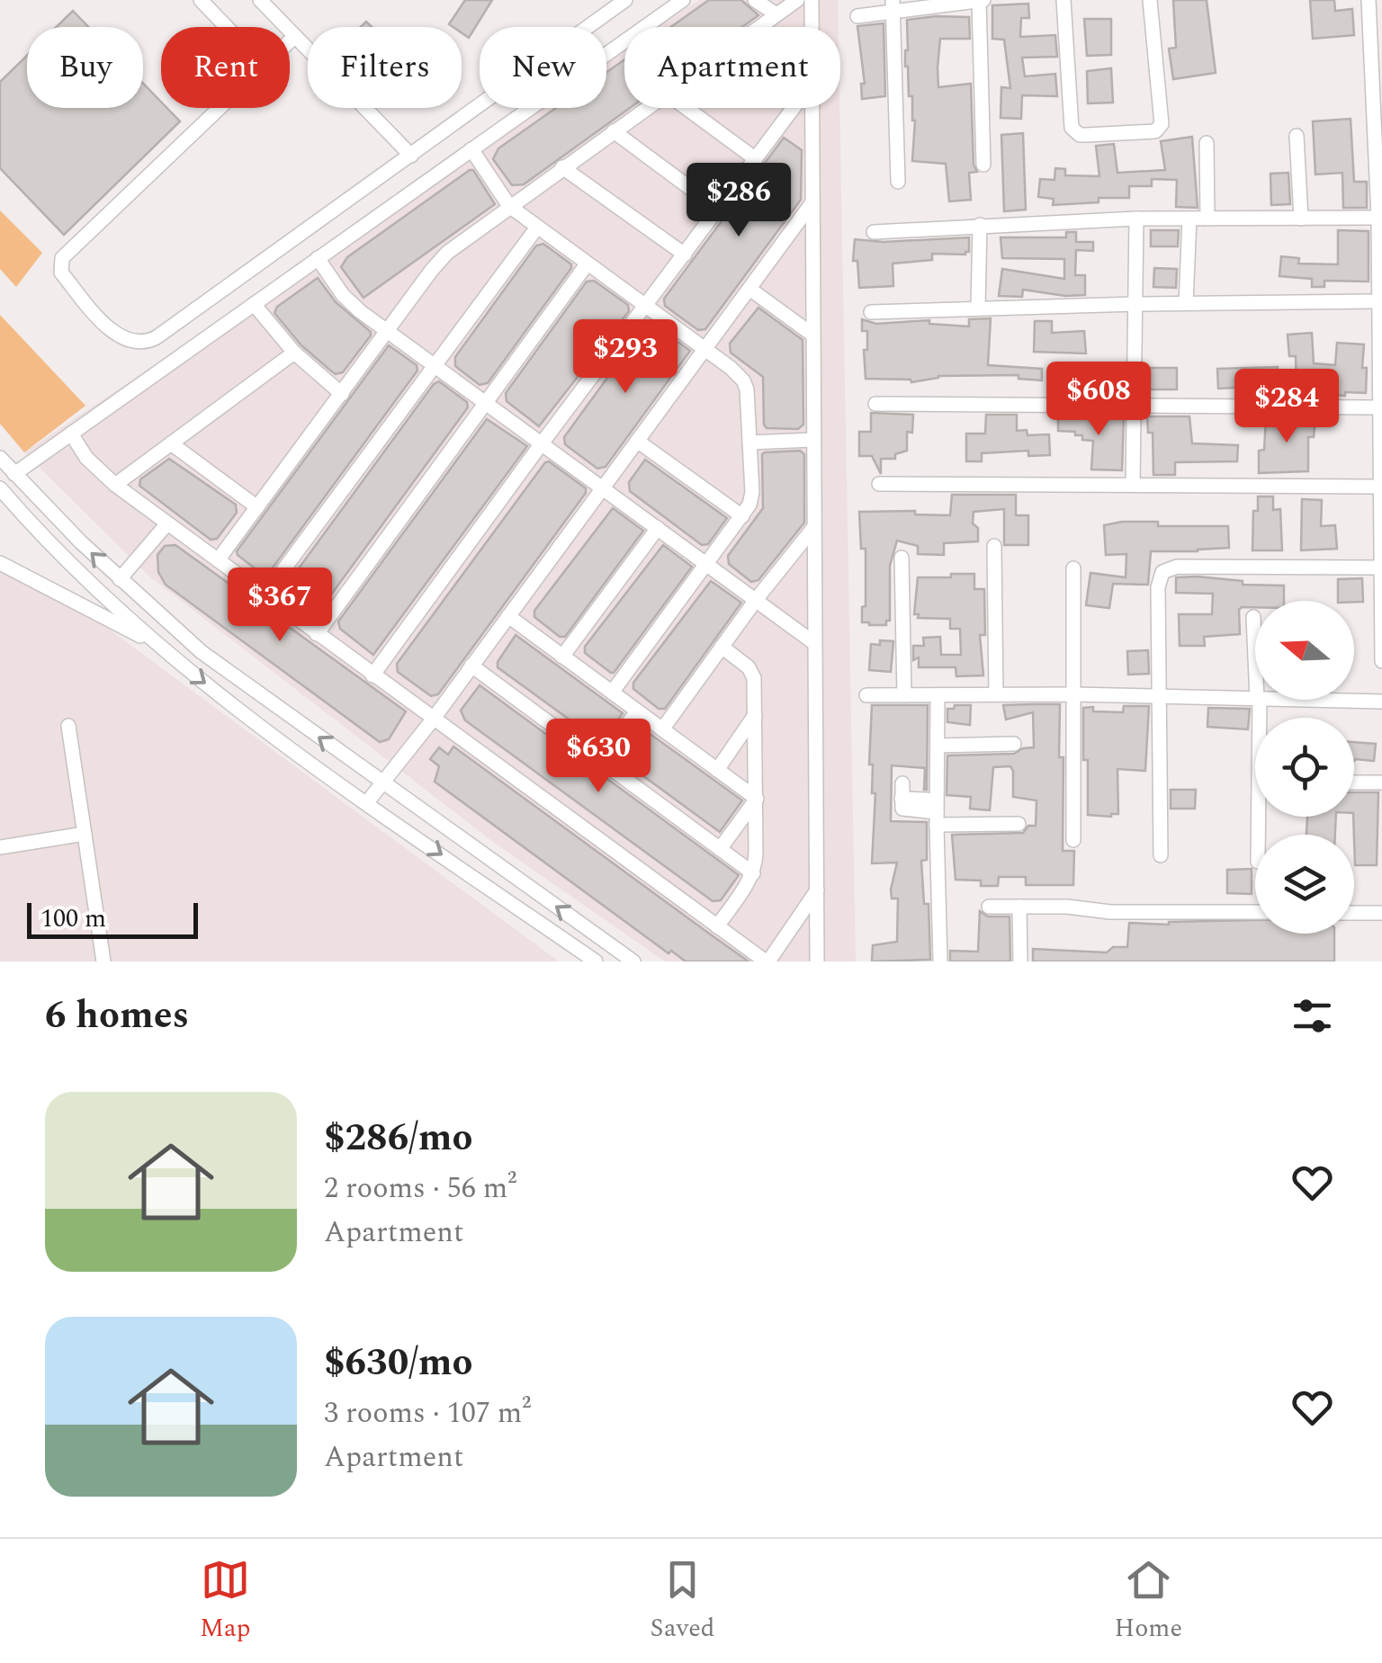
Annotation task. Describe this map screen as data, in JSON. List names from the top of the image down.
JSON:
{
  "scale_bar": "100 m",
  "north": "left",
  "page": {
    "chip": [
      "Buy",
      "Rent",
      "Filters",
      "New",
      "Apartment"
    ],
    "price": [
      "$286",
      "$293",
      "$608",
      "$284",
      "$367",
      "$630"
    ],
    "scale": "100 m",
    "heading": "6 homes",
    "list": [
      {
        "name": "$286/mo",
        "note": "2 rooms · 56 m² · Apartment"
      },
      {
        "name": "$630/mo",
        "note": "3 rooms · 107 m² · Apartment"
      }
    ],
    "tabs": ["Map", "Saved", "Home"]
  }
}
